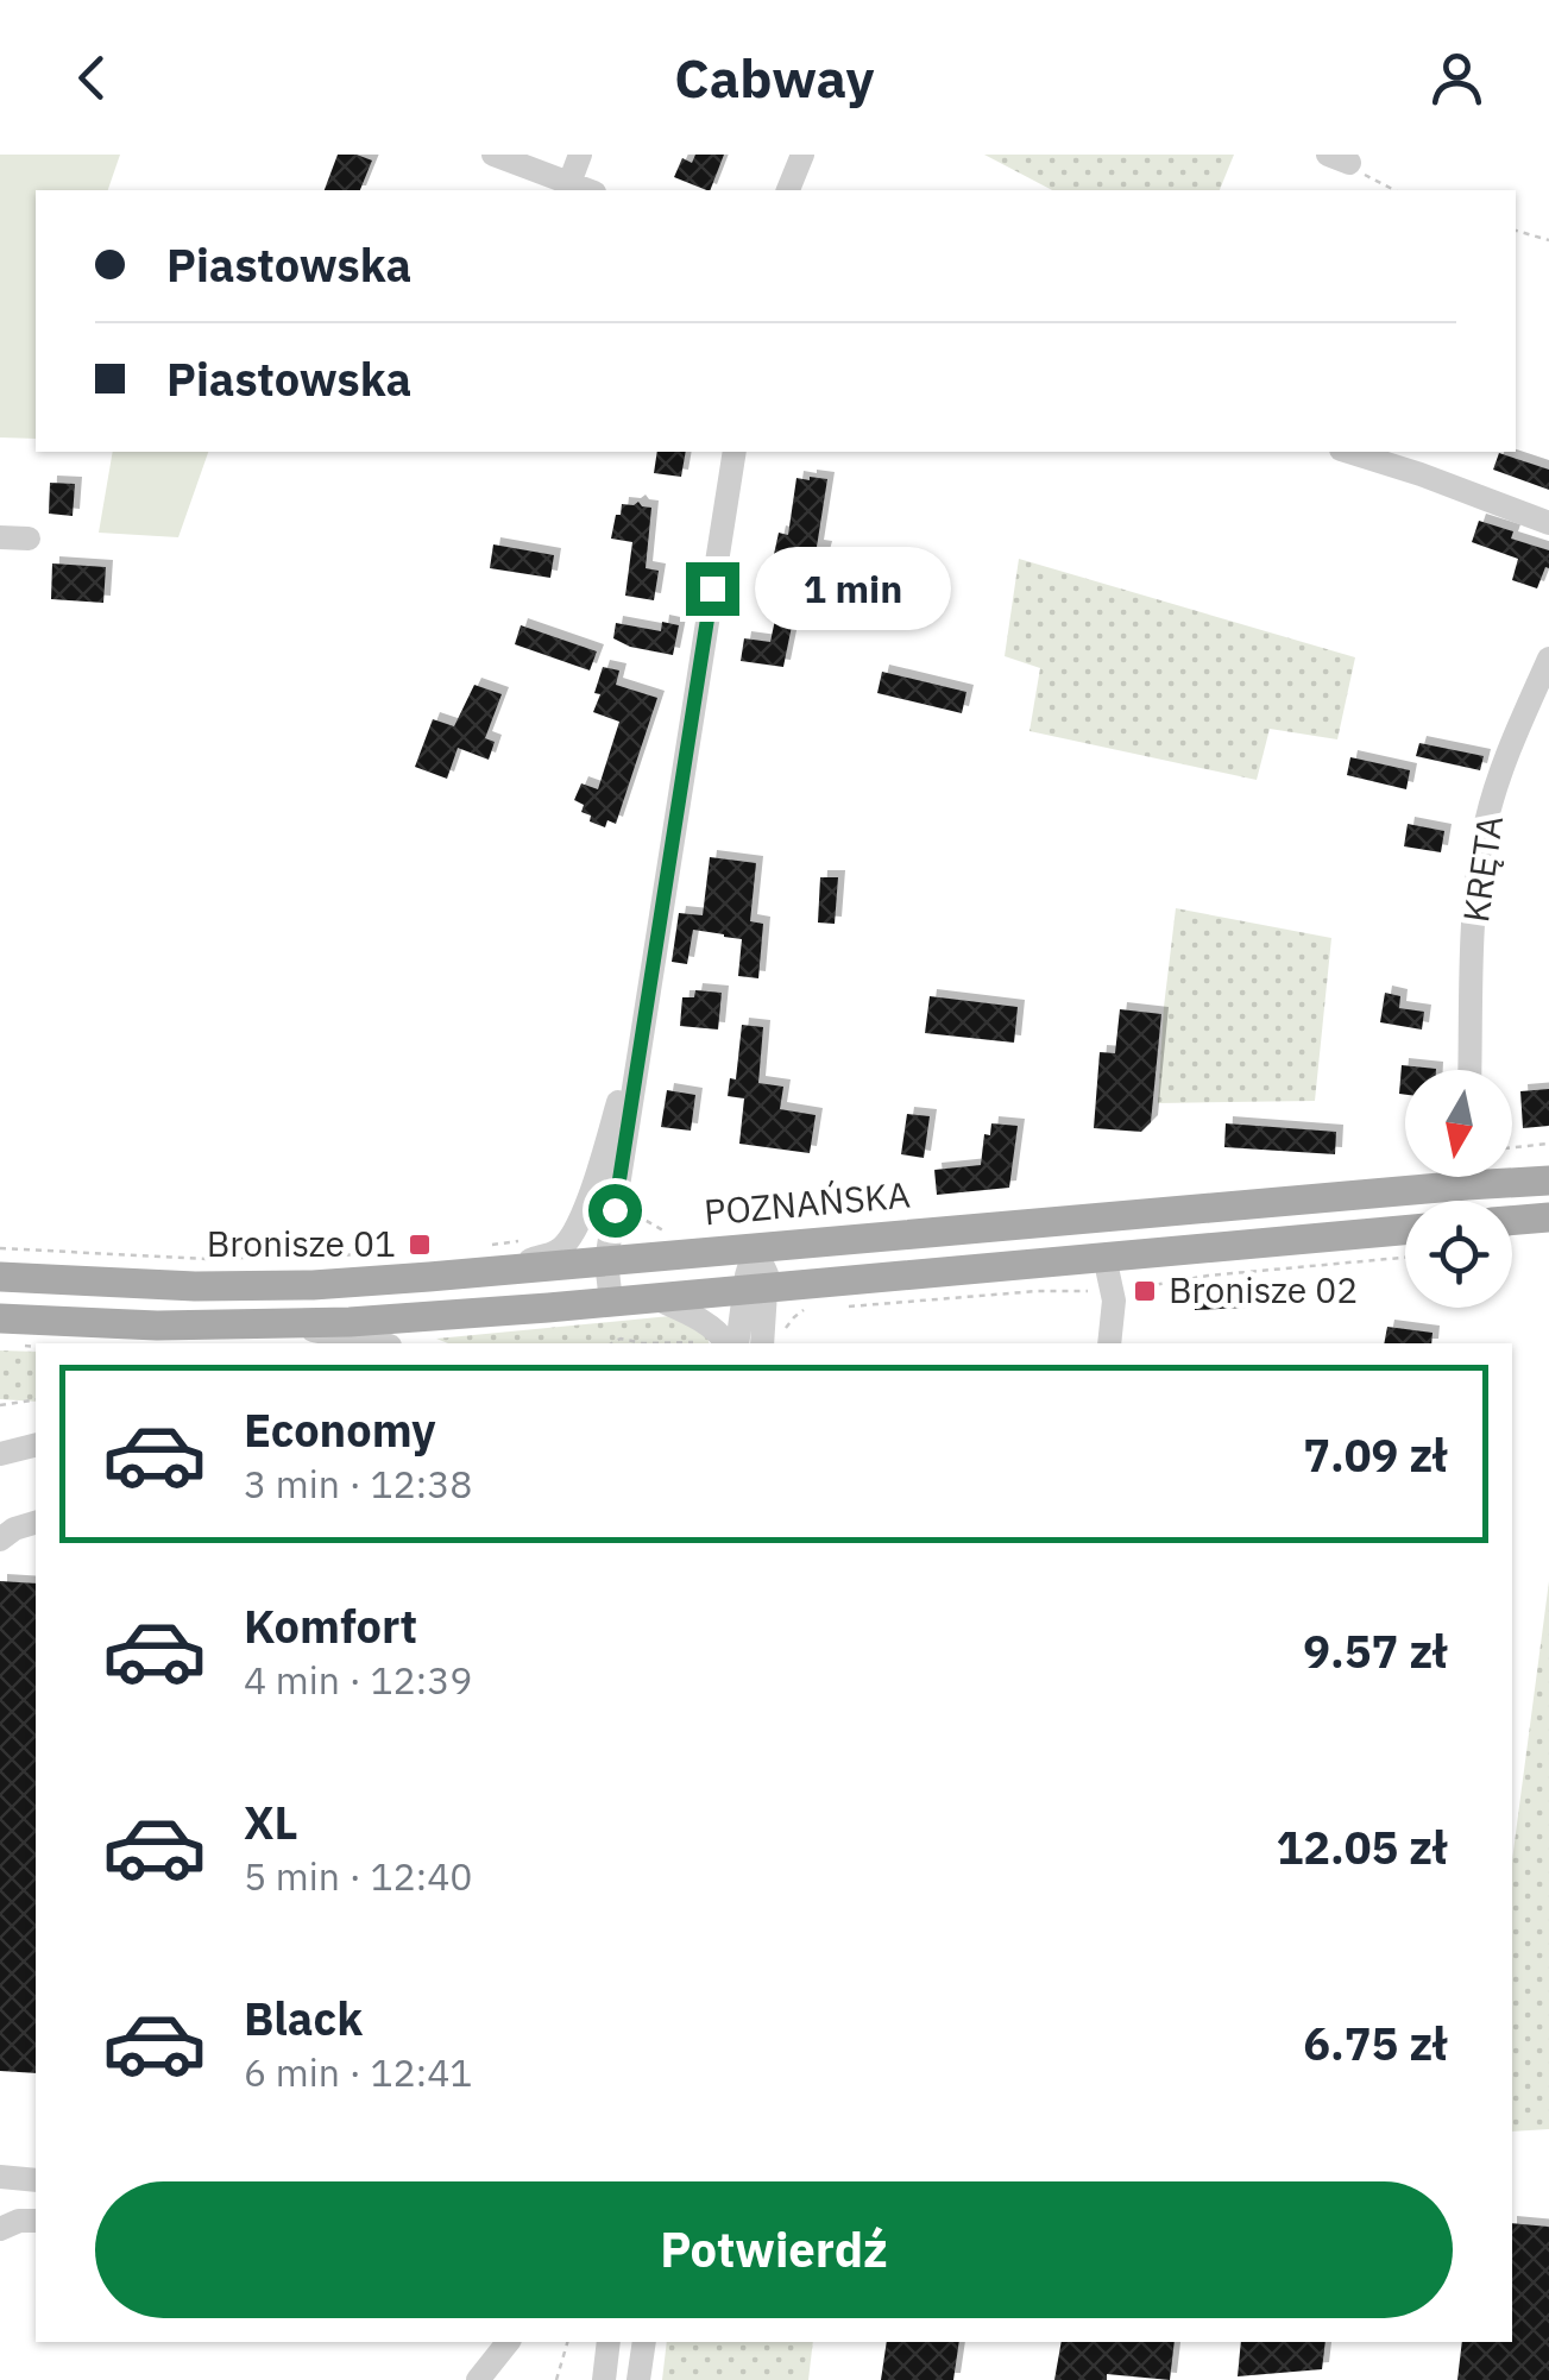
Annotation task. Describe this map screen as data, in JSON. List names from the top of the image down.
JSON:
{
  "streets": {
    "main road": ["POZNAŃSKA"],
    "street": ["KRĘTA"]
  },
  "places": {
    "transit": ["Bronisze 01", "Bronisze 02"]
  },
  "north": "bottom",
  "page": {
    "header": "Cabway",
    "banner": ["Piastowska", "Piastowska"],
    "bubble": "1 min",
    "list": [
      {
        "name": "Economy",
        "note": "3 min · 12:38",
        "value": "7.09 zł"
      },
      {
        "name": "Komfort",
        "note": "4 min · 12:39",
        "value": "9.57 zł"
      },
      {
        "name": "XL",
        "note": "5 min · 12:40",
        "value": "12.05 zł"
      },
      {
        "name": "Black",
        "note": "6 min · 12:41",
        "value": "6.75 zł"
      }
    ],
    "buttons": "Potwierdź"
  }
}
